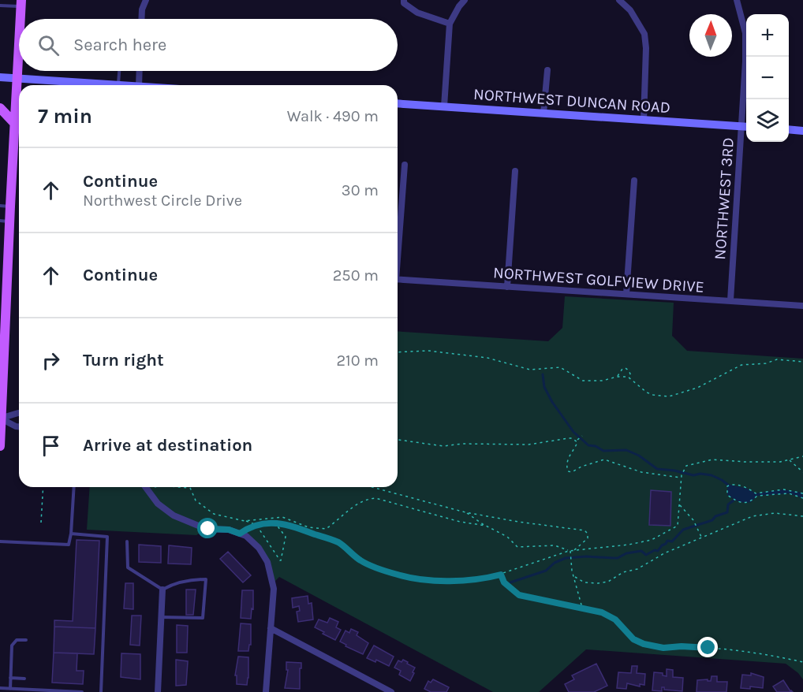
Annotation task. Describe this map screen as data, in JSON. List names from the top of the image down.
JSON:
{
  "streets": {
    "street": ["NORTHWEST DUNCAN ROAD", "NORTHWEST 3RD", "NORTHWEST GOLFVIEW DRIVE"]
  },
  "crossings": [
    ["NORTHWEST DUNCAN ROAD", "NORTHWEST 3RD"],
    ["NORTHWEST 3RD", "NORTHWEST GOLFVIEW DRIVE"]
  ],
  "north": "top",
  "page": {
    "map_buttons": ["+", "−"],
    "search": "Search here",
    "heading": ["7 min", "Walk · 490 m"],
    "list": [
      ["Continue", "Northwest Circle Drive", "30 m"],
      ["Continue", "250 m"],
      ["Turn right", "210 m"],
      "Arrive at destination"
    ]
  }
}
